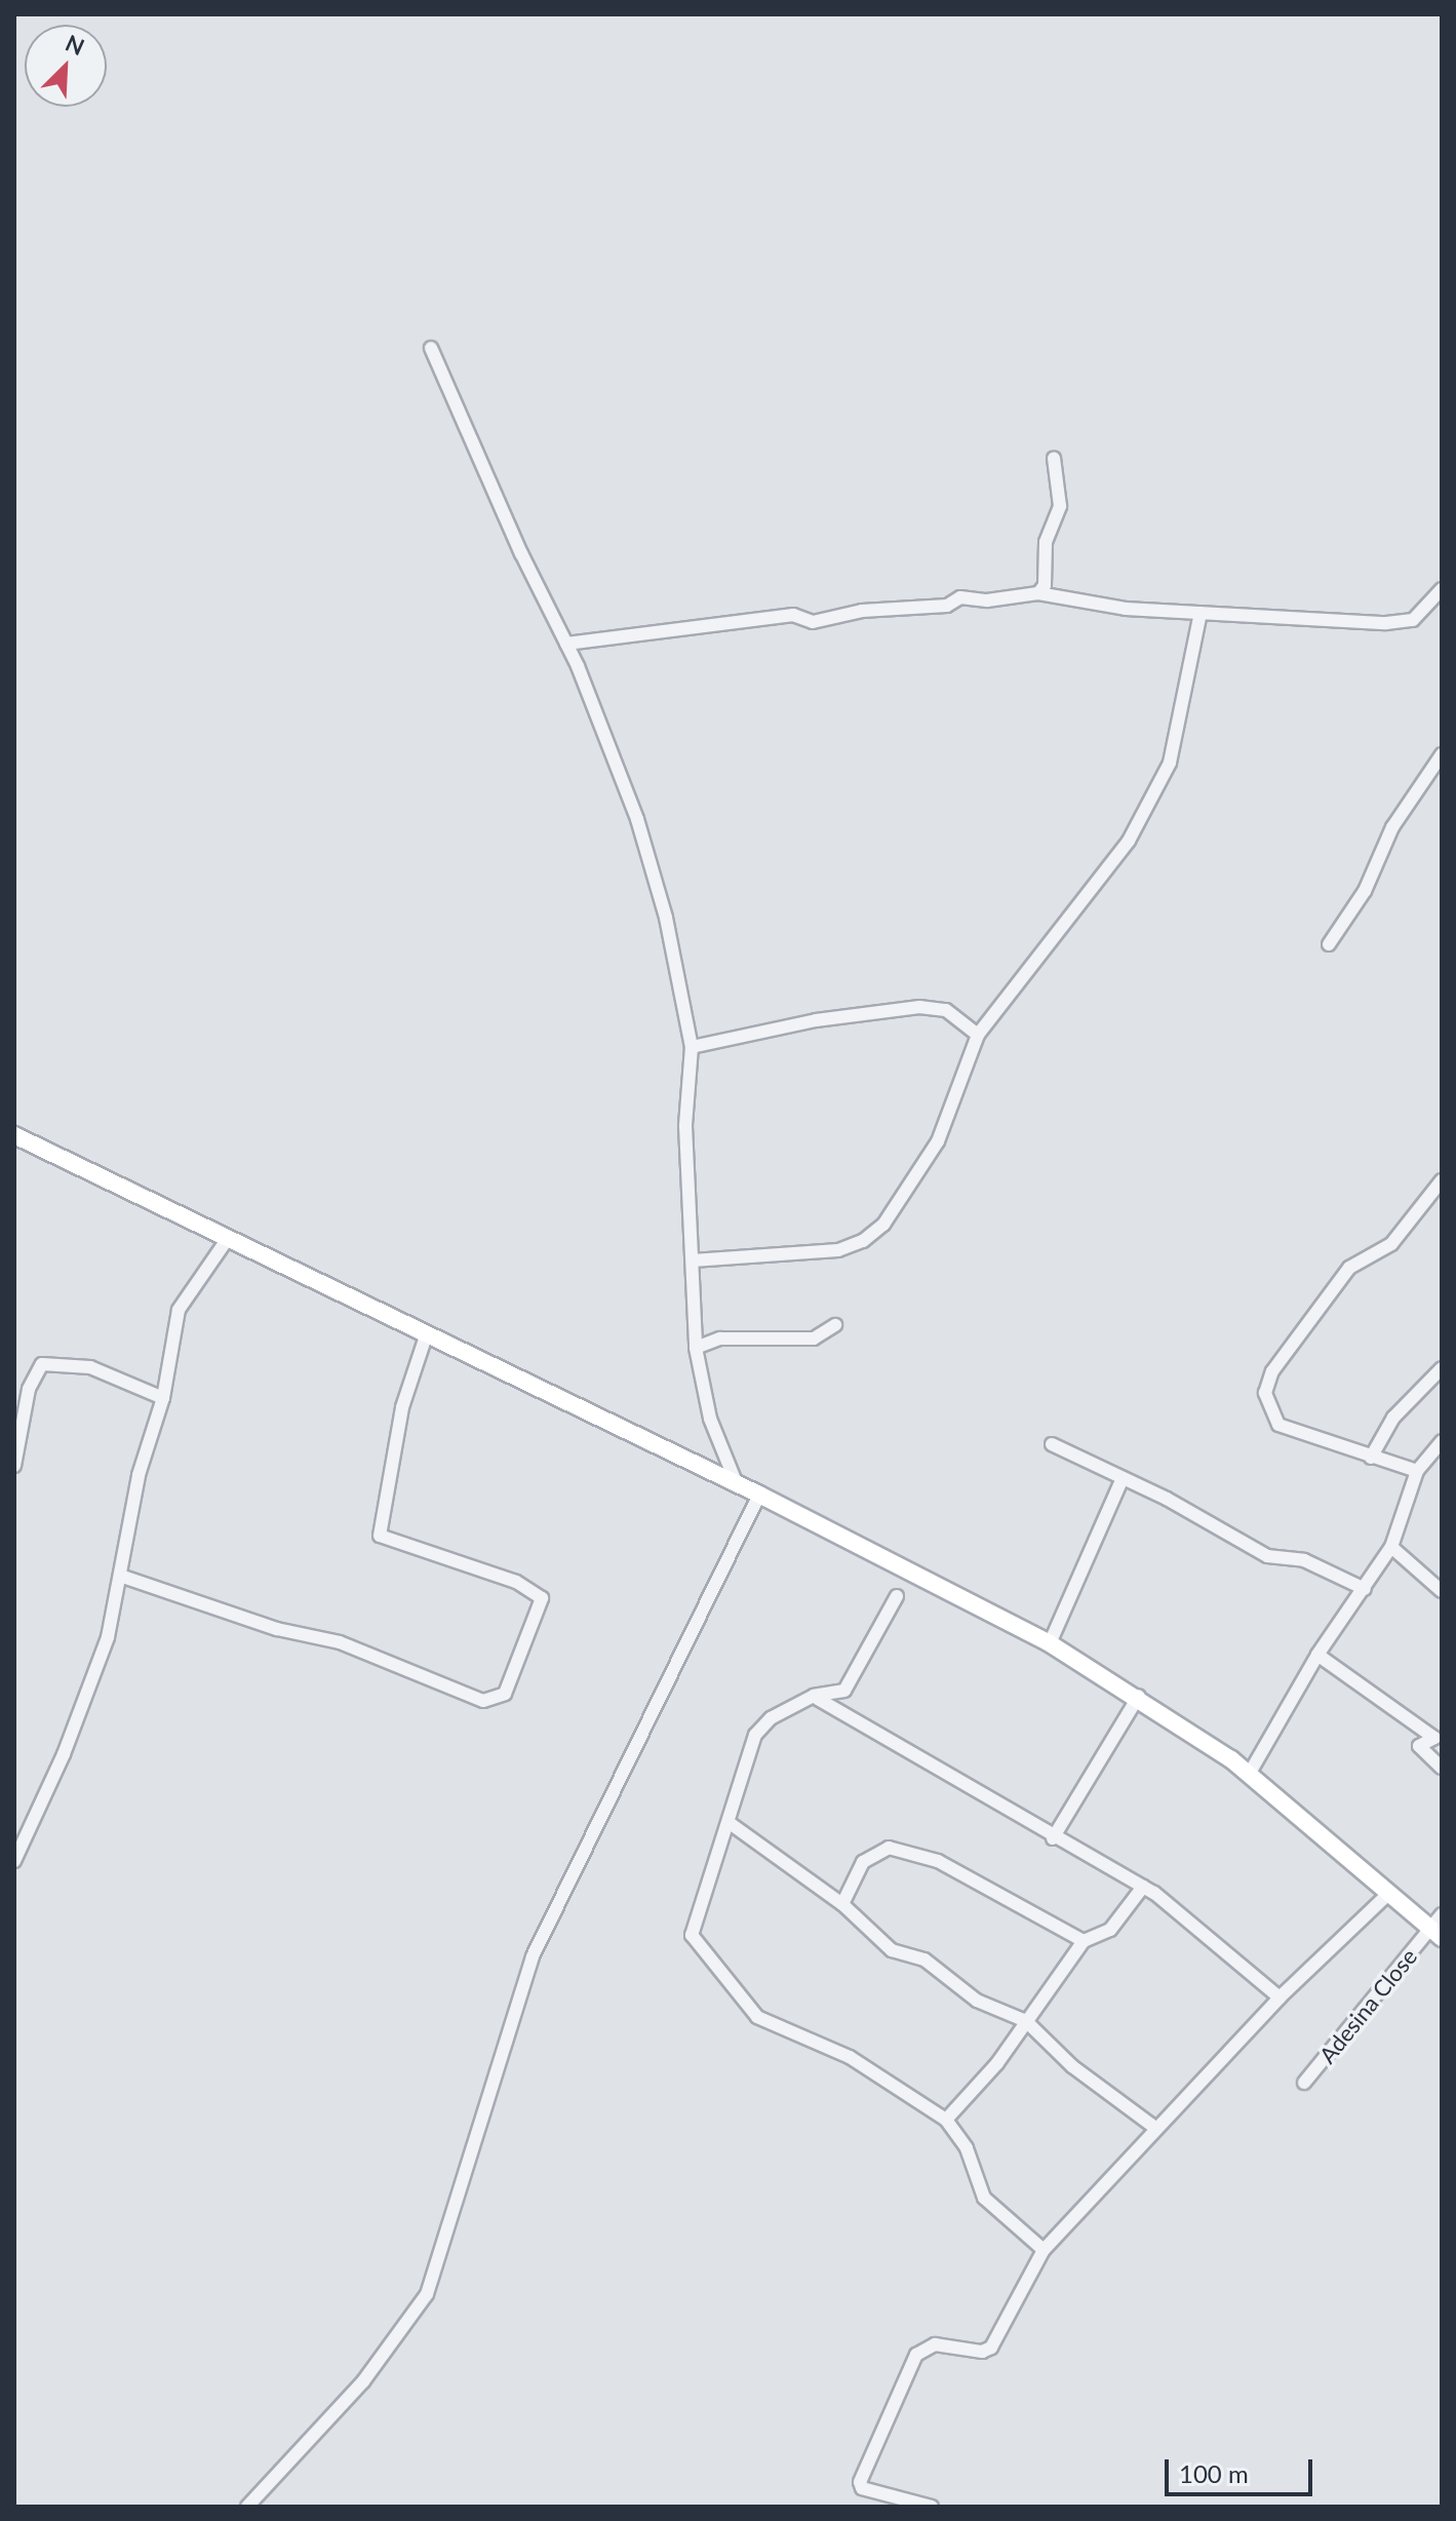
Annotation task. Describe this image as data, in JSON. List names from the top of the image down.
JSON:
{
  "streets": {
    "street": ["Adesina Close"]
  },
  "scale_bar": "100 m",
  "north": "top right"
}
